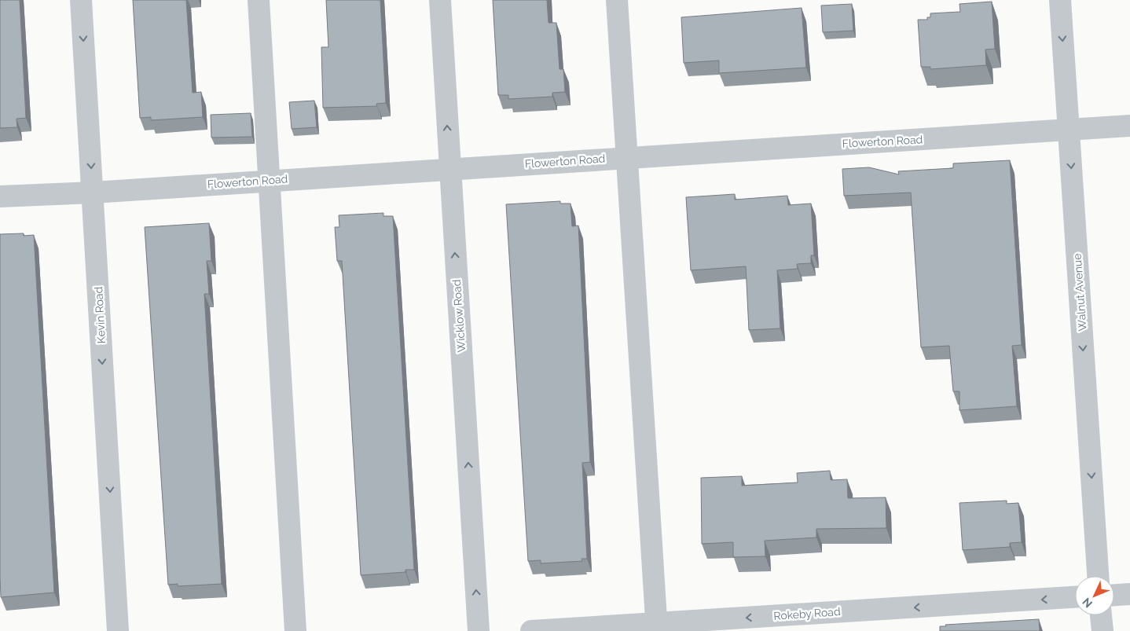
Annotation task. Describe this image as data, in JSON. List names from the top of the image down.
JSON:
{
  "streets": {
    "street": [
      "Flowerton Road",
      "Walnut Avenue",
      "Kevin Road",
      "Wicklow Road",
      "Rokeby Road"
    ]
  },
  "crossings": [
    ["Flowerton Road", "Walnut Avenue"],
    ["Flowerton Road", "Kevin Road"],
    ["Flowerton Road", "Wicklow Road"]
  ],
  "one_way": ["Walnut Avenue", "Rokeby Road"],
  "north": "bottom left"
}
